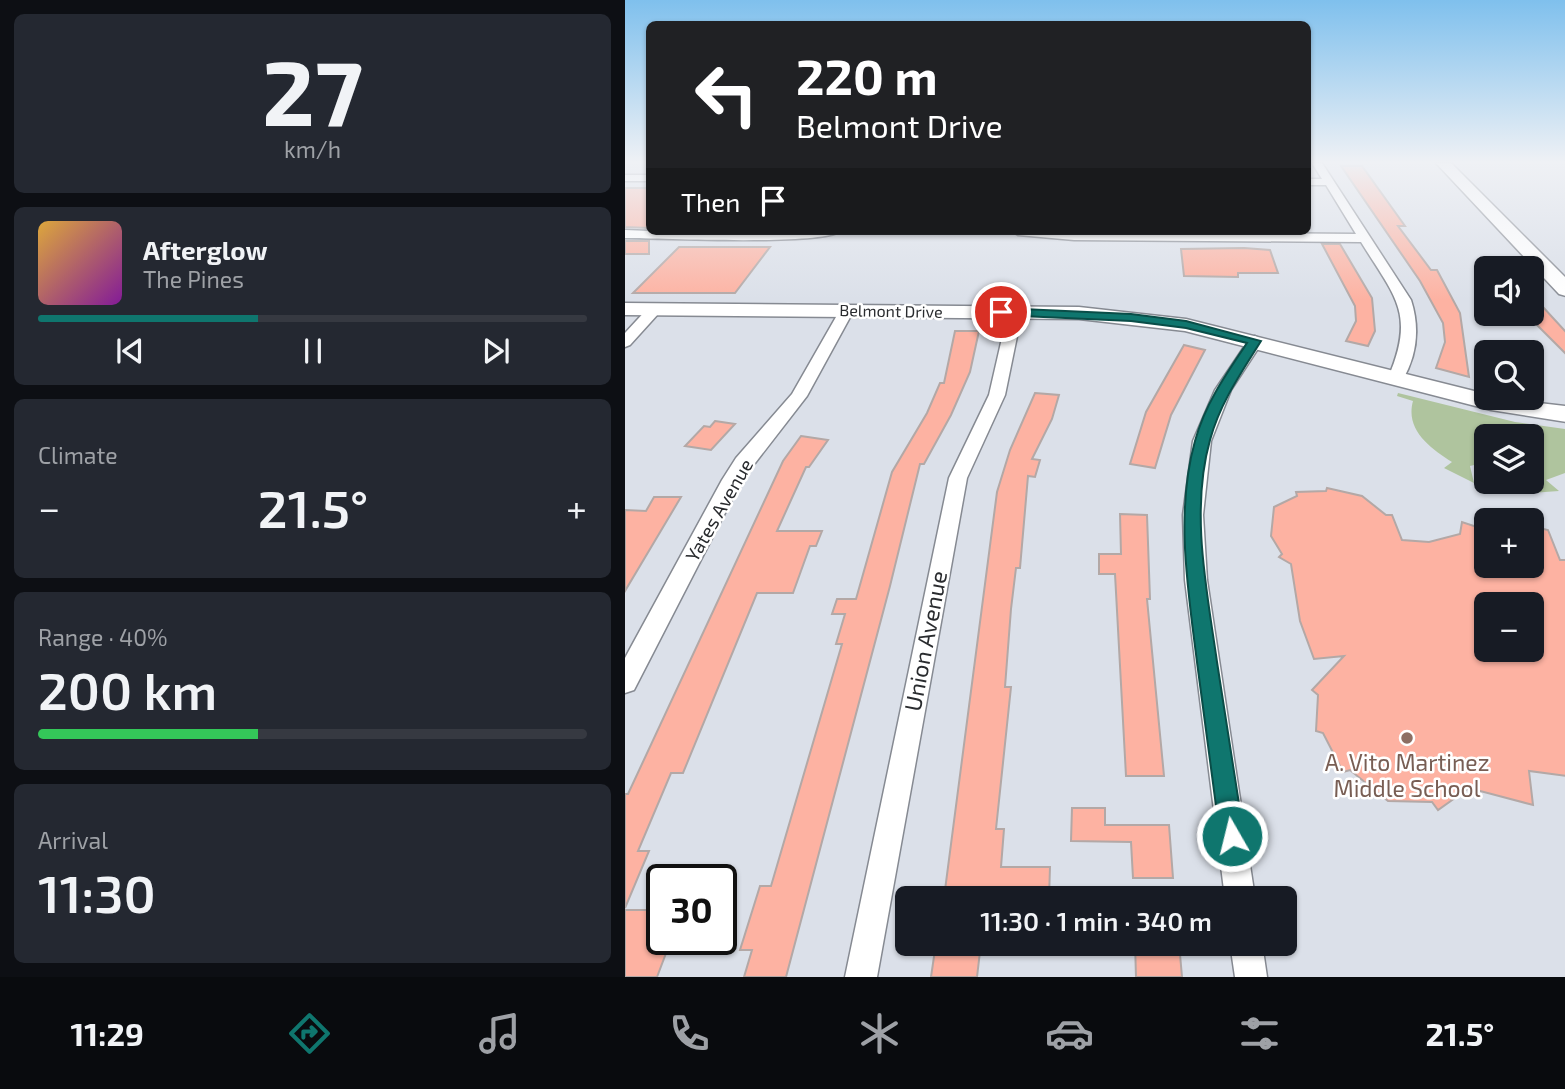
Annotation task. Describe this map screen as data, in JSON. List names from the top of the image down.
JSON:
{
  "streets": {
    "street": ["Belmont Drive", "Yates Avenue", "Union Avenue"]
  },
  "crossings": [
    ["Belmont Drive", "Yates Avenue"],
    ["Belmont Drive", "Union Avenue"]
  ],
  "places": ["A. Vito Martinez Middle School"],
  "page": {
    "tile": [
      ["27", "km/h"],
      "Climate",
      ["Range · 40%", "200 km"],
      ["Arrival", "11:30"]
    ],
    "turn": ["220 m", "Belmont Drive"],
    "then": "Then",
    "song": ["Afterglow", "The Pines"],
    "map_buttons": ["+", "−"],
    "heat": ["−", "21.5°", "+"],
    "limit": "30",
    "trip": "11:30 · 1 min · 340 m",
    "tabs": ["11:29", "21.5°"]
  }
}
